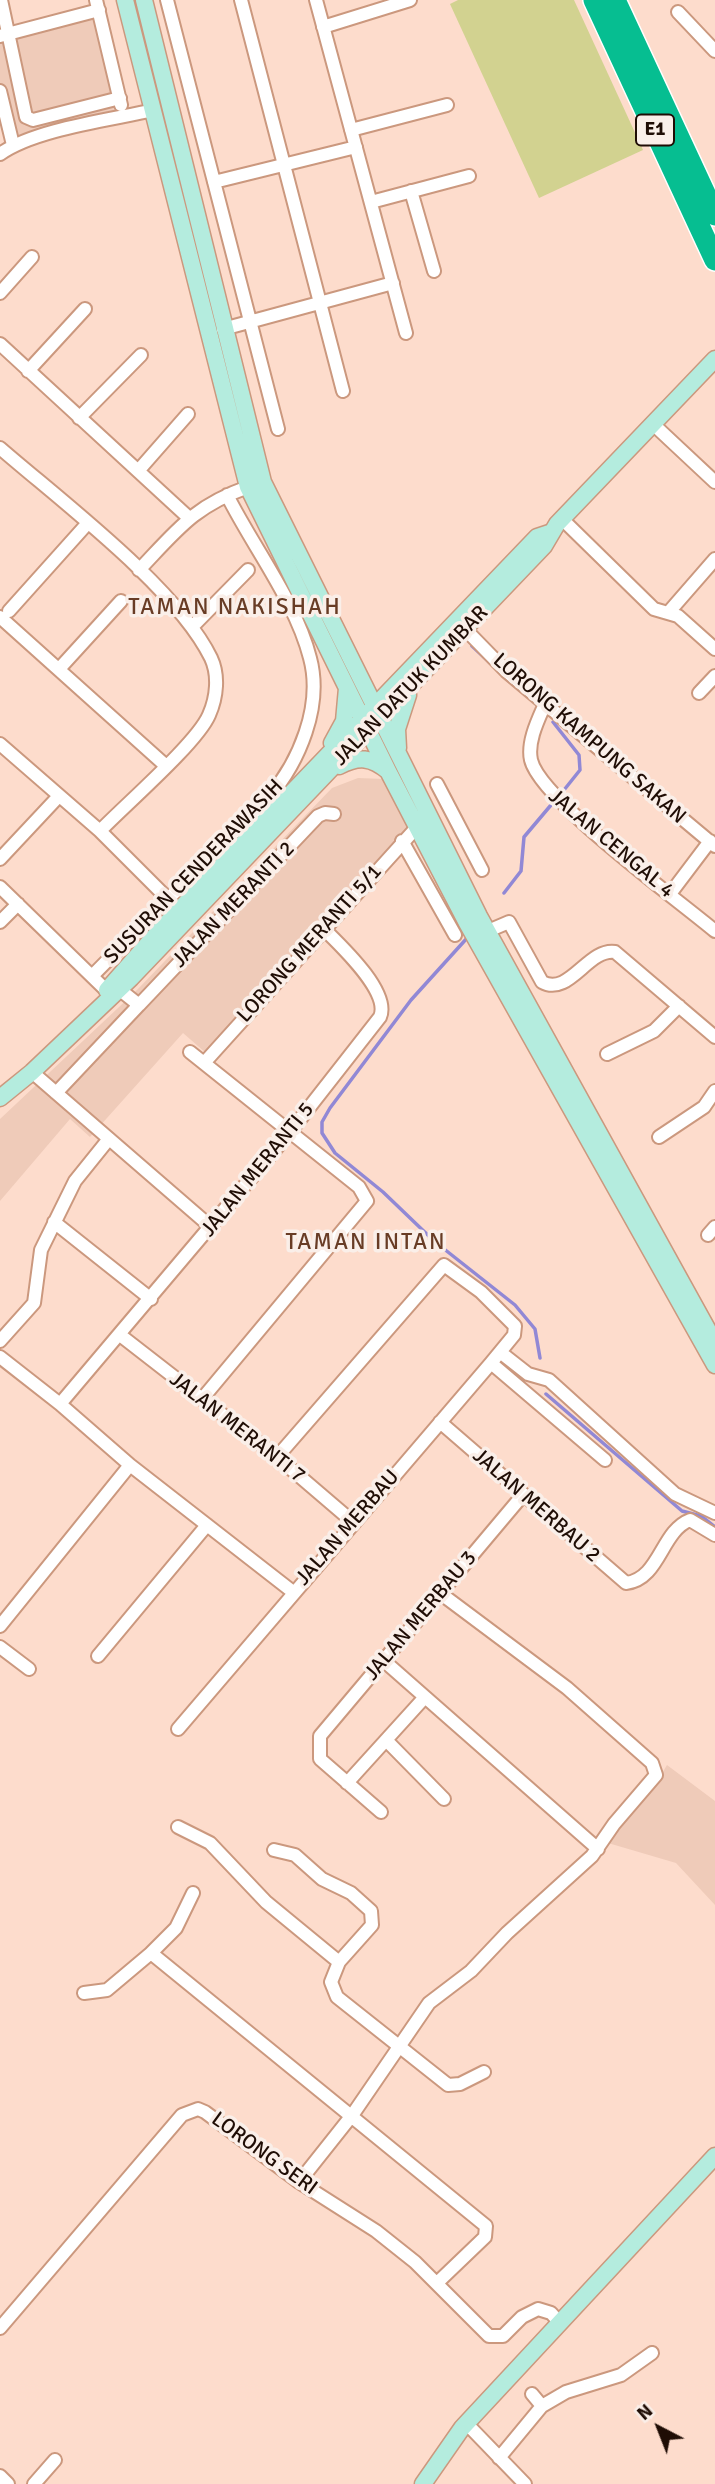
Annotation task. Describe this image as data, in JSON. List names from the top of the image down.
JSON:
{
  "streets": {
    "highway": ["E1"],
    "main road": ["JALAN DATUK KUMBAR"],
    "street": [
      "LORONG KAMPUNG SAKAN",
      "JALAN CENGAL 4",
      "SUSURAN CENDERAWASIH",
      "JALAN MERANTI 2",
      "LORONG MERANTI 5/1",
      "JALAN MERANTI 5",
      "JALAN MERANTI 7",
      "JALAN MERBAU 2",
      "JALAN MERBAU",
      "JALAN MERBAU 3",
      "LORONG SERI"
    ]
  },
  "crossings": [
    ["JALAN DATUK KUMBAR", "LORONG KAMPUNG SAKAN"],
    ["LORONG KAMPUNG SAKAN", "JALAN CENGAL 4"],
    ["LORONG MERANTI 5/1", "JALAN MERANTI 5"],
    ["JALAN MERANTI 5", "JALAN MERANTI 7"],
    ["JALAN MERANTI 7", "JALAN MERBAU"],
    ["JALAN MERBAU 2", "JALAN MERBAU"],
    ["JALAN MERBAU 2", "JALAN MERBAU 3"]
  ],
  "districts": ["TAMAN NAKISHAH", "TAMAN INTAN"],
  "north": "top left"
}
